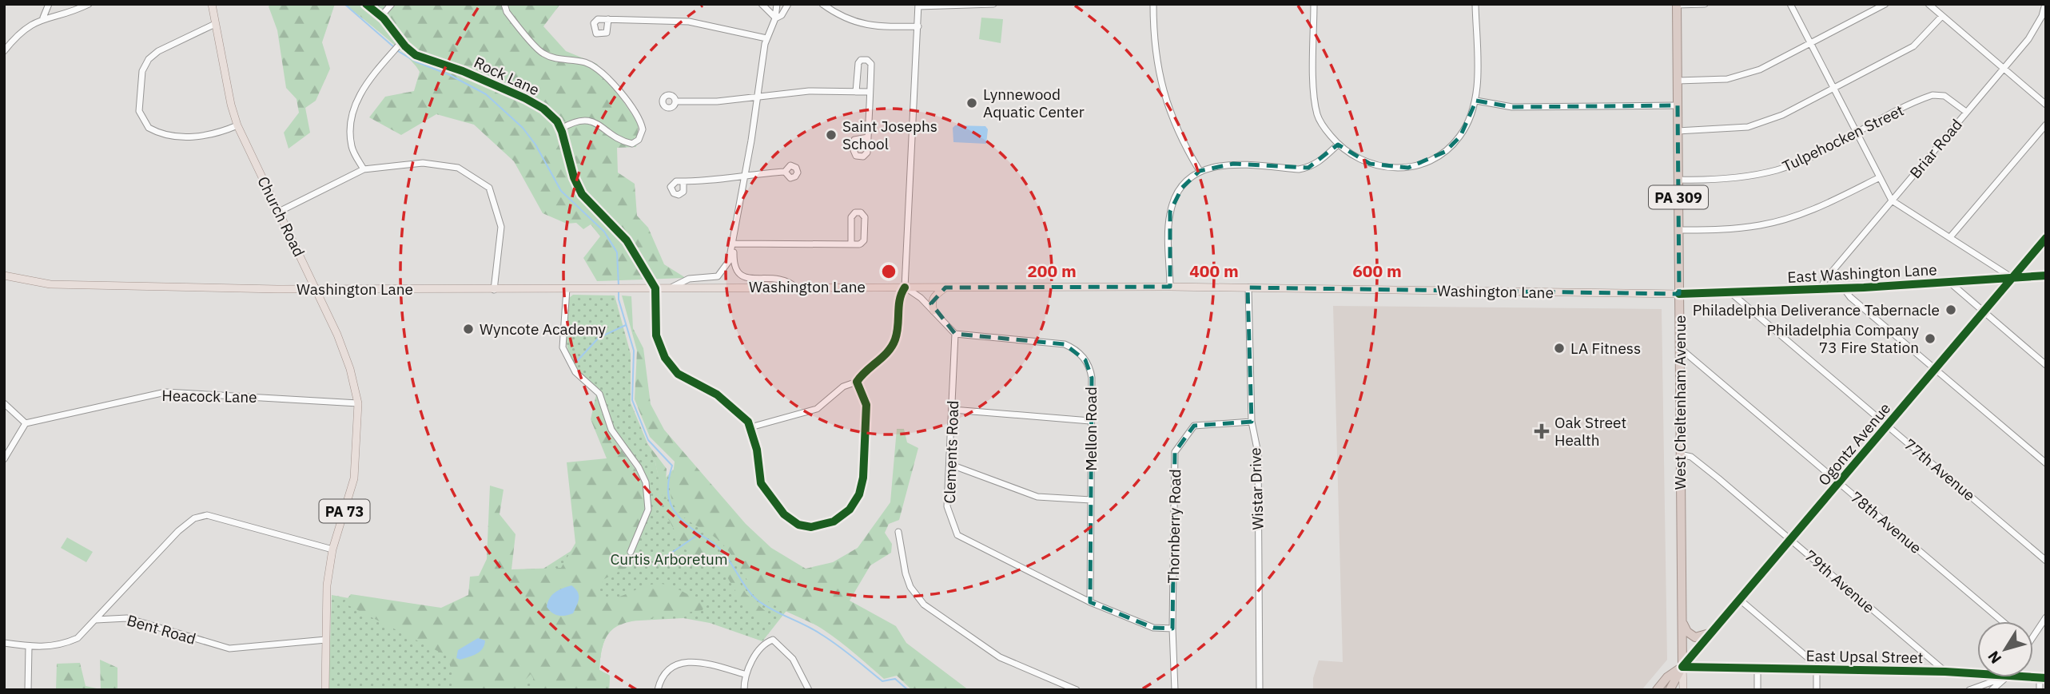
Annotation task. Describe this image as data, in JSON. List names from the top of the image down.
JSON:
{
  "streets": {
    "highway": ["PA 309", "West Cheltenham Avenue", "Ogontz Avenue"],
    "main road": [
      "Church Road",
      "East Washington Lane",
      "Washington Lane",
      "PA 73"
    ],
    "street": [
      "Rock Lane",
      "Tulpehocken Street",
      "Briar Road",
      "Heacock Lane",
      "Mellon Road",
      "Clements Road",
      "77th Avenue",
      "Wistar Drive",
      "78th Avenue",
      "Thornberry Road",
      "79th Avenue",
      "Bent Road",
      "East Upsal Street"
    ]
  },
  "crossings": [
    ["Rock Lane", "Washington Lane"],
    ["Tulpehocken Street", "Briar Road"],
    ["Tulpehocken Street", "West Cheltenham Avenue"],
    ["Briar Road", "East Washington Lane"],
    ["Church Road", "Washington Lane"],
    ["Church Road", "Heacock Lane"],
    ["Church Road", "Bent Road"],
    ["East Washington Lane", "Washington Lane"],
    ["East Washington Lane", "West Cheltenham Avenue"],
    ["East Washington Lane", "Ogontz Avenue"],
    ["East Washington Lane", "77th Avenue"],
    ["Washington Lane", "West Cheltenham Avenue"],
    ["Washington Lane", "Wistar Drive"],
    ["West Cheltenham Avenue", "Ogontz Avenue"],
    ["West Cheltenham Avenue", "78th Avenue"],
    ["West Cheltenham Avenue", "79th Avenue"],
    ["West Cheltenham Avenue", "East Upsal Street"],
    ["Mellon Road", "Clements Road"],
    ["Ogontz Avenue", "77th Avenue"],
    ["Ogontz Avenue", "78th Avenue"],
    ["Ogontz Avenue", "79th Avenue"],
    ["Ogontz Avenue", "East Upsal Street"],
    ["Clements Road", "Thornberry Road"],
    ["Wistar Drive", "Thornberry Road"],
    ["79th Avenue", "East Upsal Street"]
  ],
  "parks": ["Curtis Arboretum"],
  "places": {
    "other": [
      "Lynnewood Aquatic Center",
      "Saint Josephs School",
      "Philadelphia Deliverance Tabernacle",
      "Wyncote Academy",
      "Philadelphia Company 73 Fire Station",
      "LA Fitness"
    ],
    "health": ["Oak Street Health"]
  },
  "north": "bottom left",
  "rings": ["200 m", "400 m", "600 m"]
}
